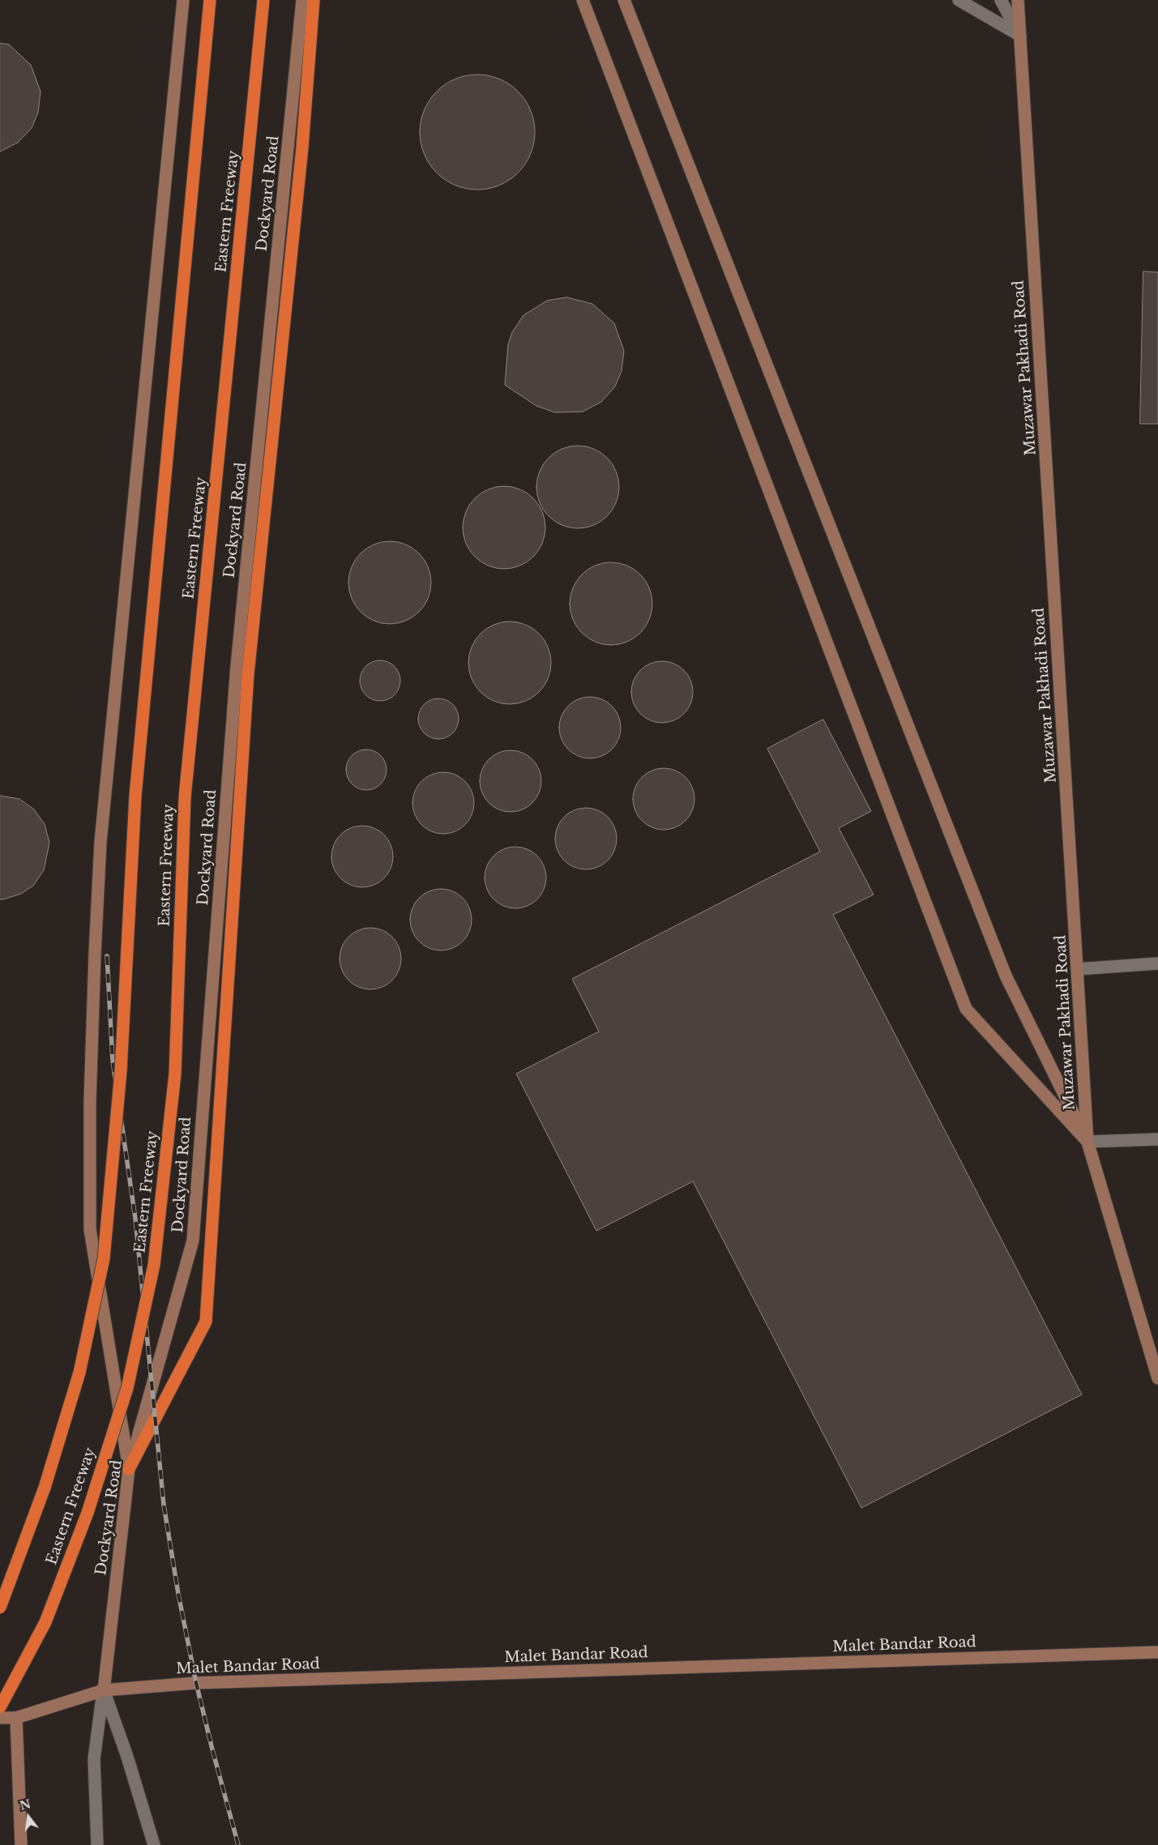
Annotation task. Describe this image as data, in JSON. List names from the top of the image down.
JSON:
{
  "streets": {
    "highway": ["Eastern Freeway"],
    "street": ["Dockyard Road", "Muzawar Pakhadi Road", "Malet Bandar Road"]
  },
  "crossings": [
    ["Dockyard Road", "Malet Bandar Road"]
  ],
  "north": "top"
}
